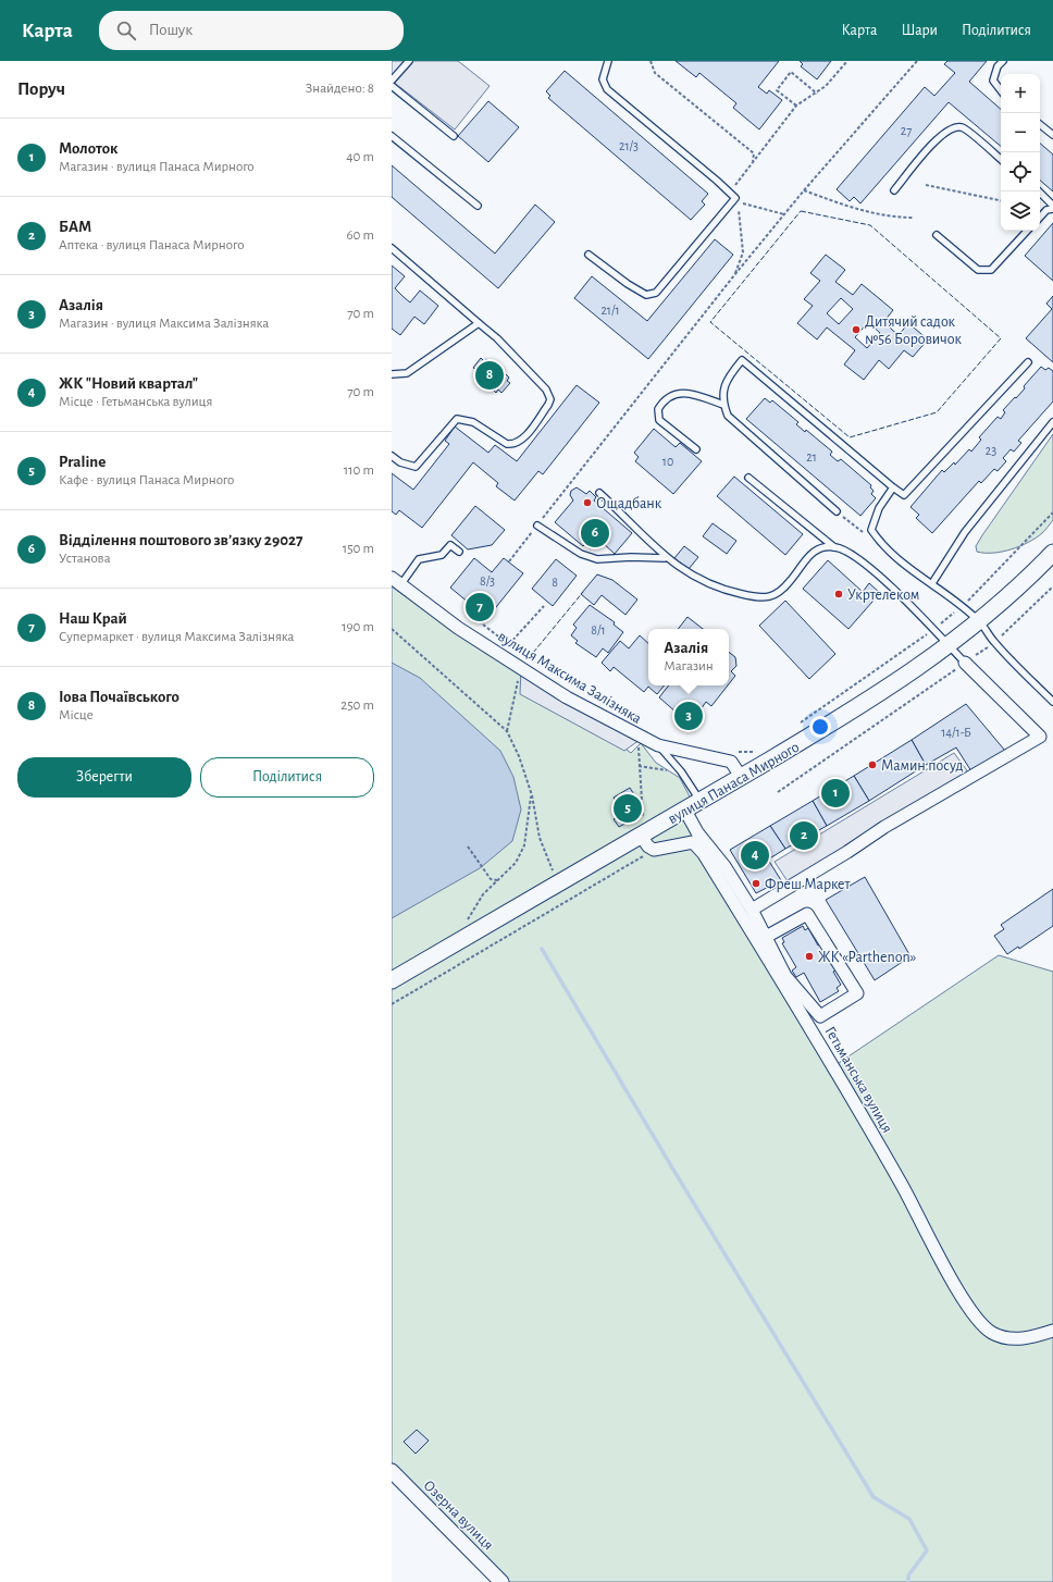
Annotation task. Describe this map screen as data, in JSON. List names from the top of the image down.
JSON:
{
  "streets": {
    "main road": ["вулиця Панаса Мирного"],
    "street": ["вулиця Максима Залізняка", "Гетьманська вулиця", "Озерна вулиця"]
  },
  "crossings": [
    ["вулиця Максима Залізняка", "вулиця Панаса Мирного"]
  ],
  "places": [
    "Дитячий садок №56 Боровичок",
    "Ощадбанк",
    "Укртелеком",
    "Мамин посуд",
    "Фреш Маркет",
    "ЖК «Parthenon»"
  ],
  "house_numbers": [
    "27",
    "21/3",
    "21/1",
    "23",
    "21",
    "10",
    "8/3",
    "8",
    "8/1",
    "14/1-Б"
  ],
  "page": {
    "header": "Карта",
    "search": "Пошук",
    "nav": ["Карта", "Шари", "Поділитися"],
    "heading": ["Поруч", "Знайдено: 8"],
    "map_buttons": ["+", "−"],
    "list": [
      {
        "mark": "1",
        "name": "Молоток",
        "note": "Магазин · вулиця Панаса Мирного",
        "value": "40 m"
      },
      {
        "mark": "2",
        "name": "БАМ",
        "note": "Аптека · вулиця Панаса Мирного",
        "value": "60 m"
      },
      {
        "mark": "3",
        "name": "Азалія",
        "note": "Магазин · вулиця Максима Залізняка",
        "value": "70 m"
      },
      {
        "mark": "4",
        "name": "ЖК \"Новий квартал\"",
        "note": "Місце · Гетьманська вулиця",
        "value": "70 m"
      },
      {
        "mark": "5",
        "name": "Praline",
        "note": "Кафе · вулиця Панаса Мирного",
        "value": "110 m"
      },
      {
        "mark": "6",
        "name": "Відділення поштового зв’язку 29027",
        "note": "Установа",
        "value": "150 m"
      },
      {
        "mark": "7",
        "name": "Наш Край",
        "note": "Супермаркет · вулиця Максима Залізняка",
        "value": "190 m"
      },
      {
        "mark": "8",
        "name": "Іова Почаївського",
        "note": "Місце",
        "value": "250 m"
      }
    ],
    "pins": [
      "8",
      "6",
      "7",
      "3",
      "1",
      "5",
      "2",
      "4"
    ],
    "popup": ["Азалія", "Магазин"],
    "buttons": ["Зберегти", "Поділитися"]
  }
}
